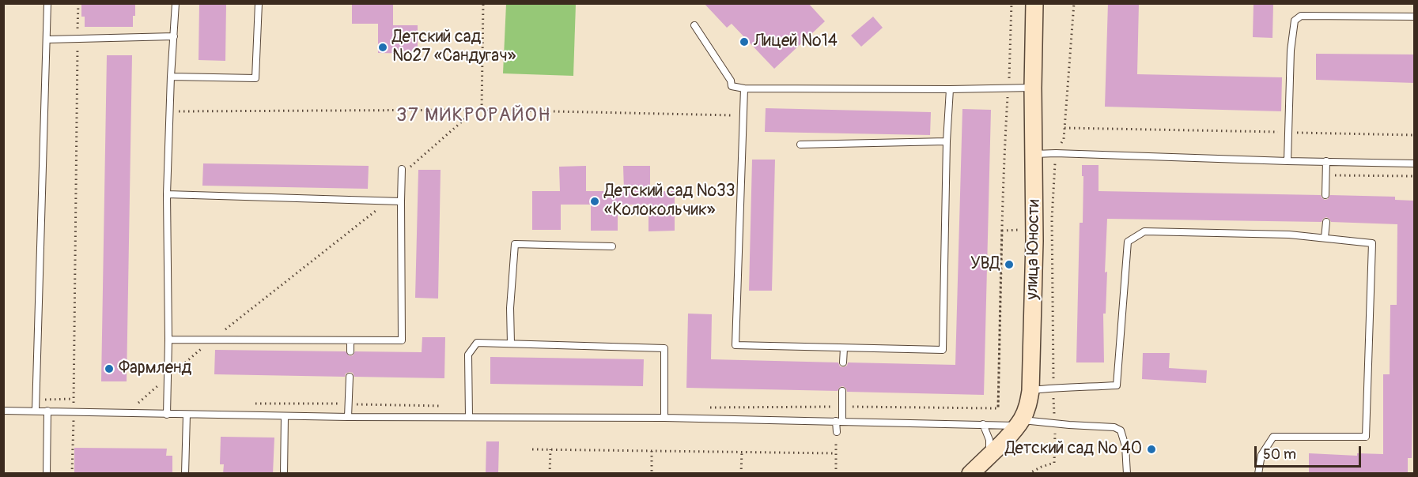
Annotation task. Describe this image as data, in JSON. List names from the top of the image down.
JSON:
{
  "streets": {
    "street": ["улица Юности"]
  },
  "districts": ["37 МИКРОРАЙОН"],
  "places": [
    "Лицей №14",
    "Детский сад №27 «Сандугач»",
    "Детский сад №33 «Колокольчик»",
    "УВД",
    "Фармленд",
    "Детский сад № 40"
  ],
  "scale_bar": "50 m"
}
